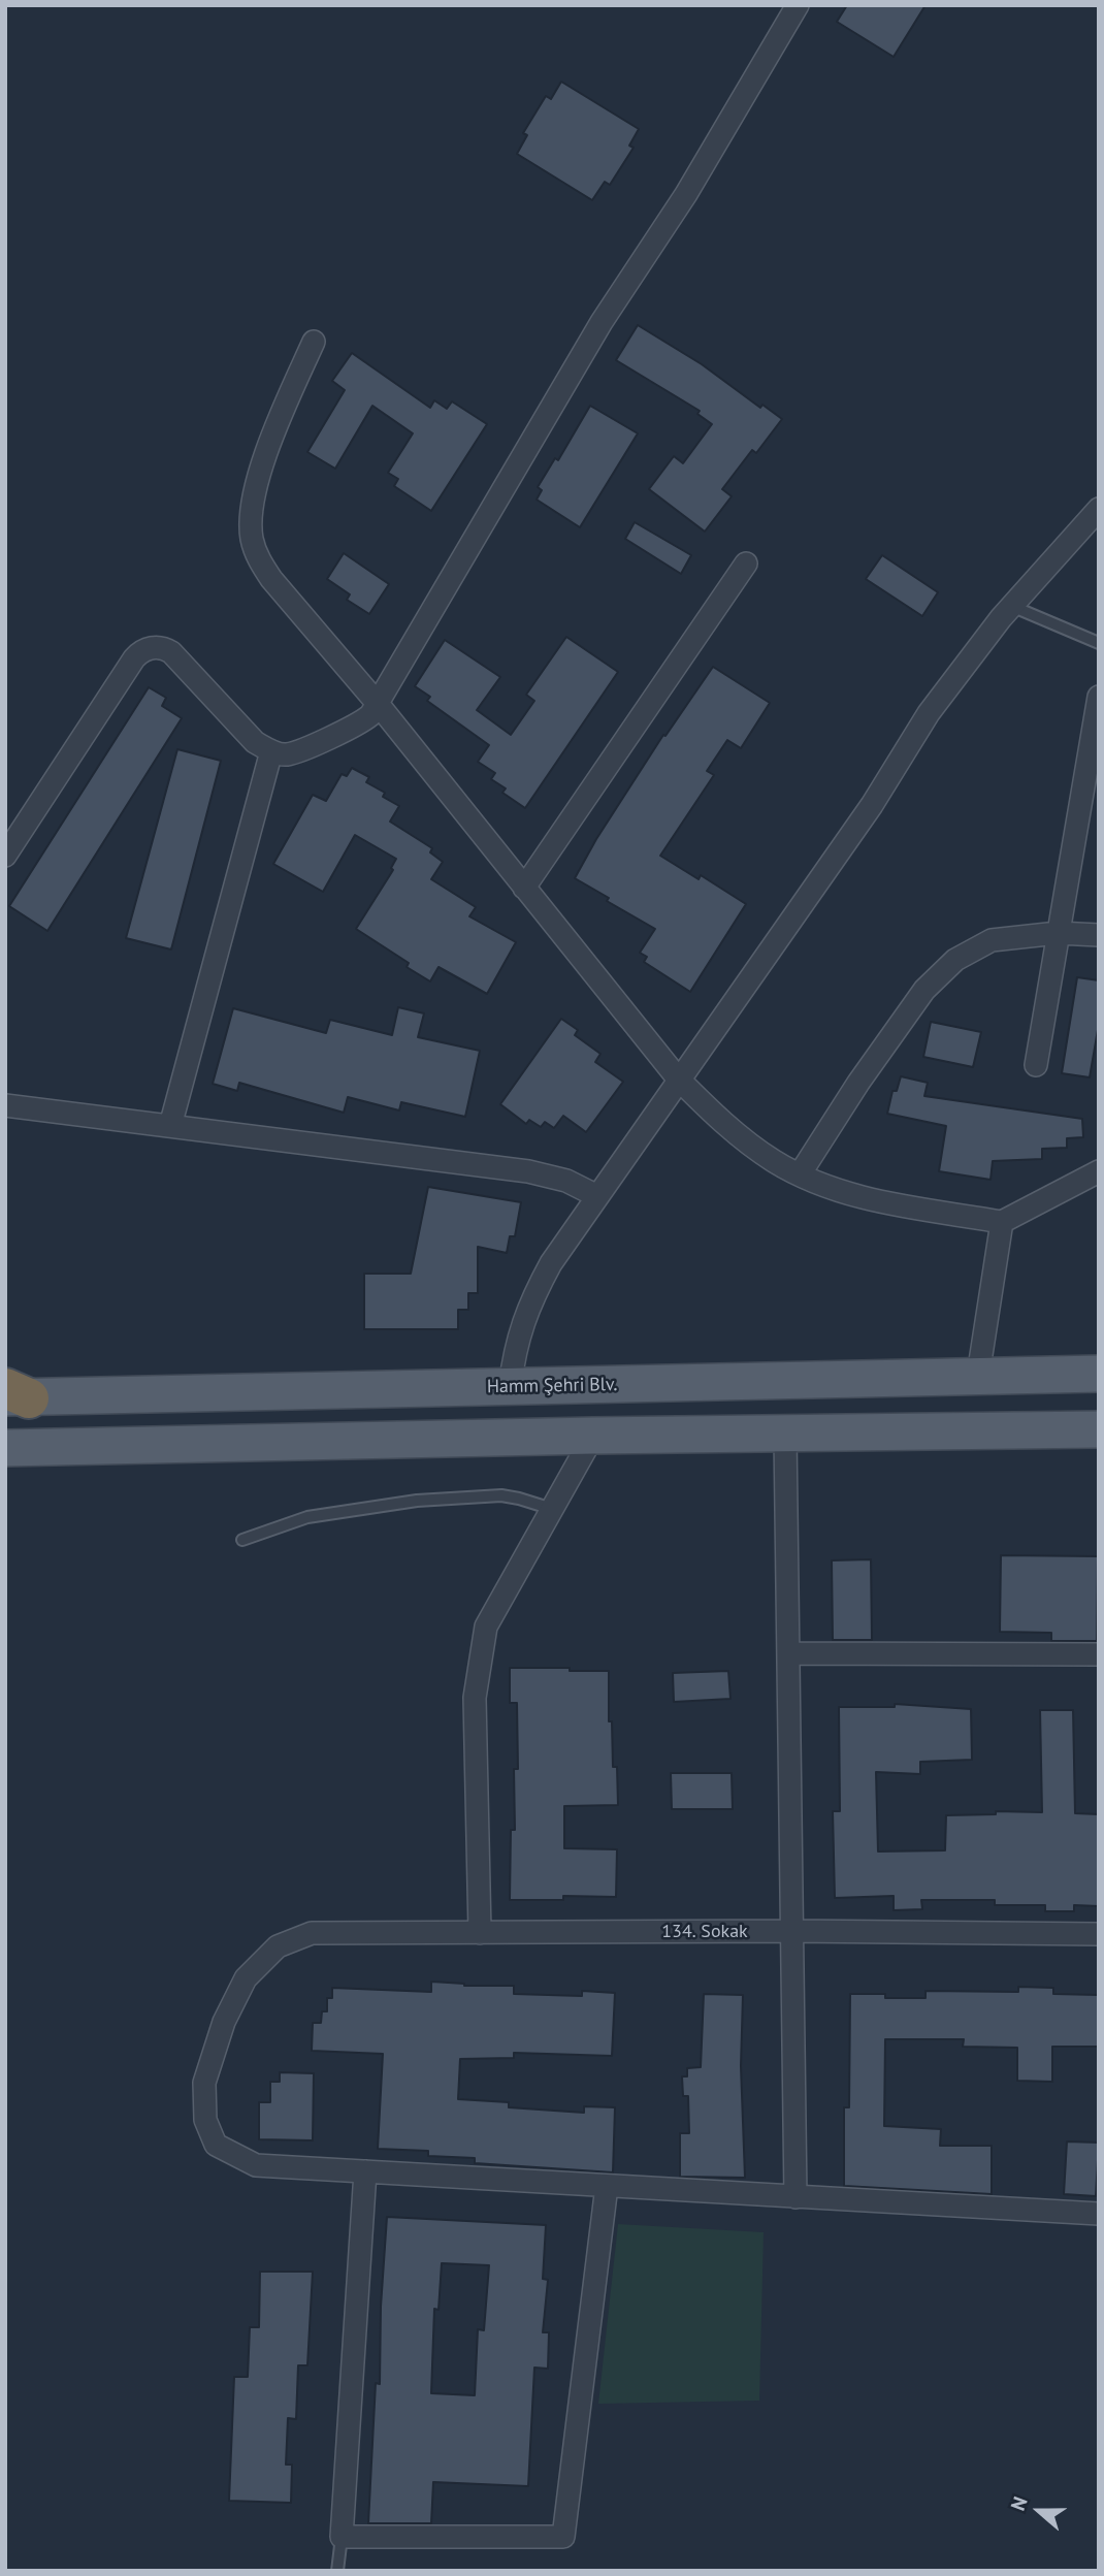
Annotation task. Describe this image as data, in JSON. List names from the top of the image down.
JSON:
{
  "streets": {
    "main road": ["Hamm Şehri Blv."],
    "street": ["134. Sokak"]
  },
  "north": "left"
}
